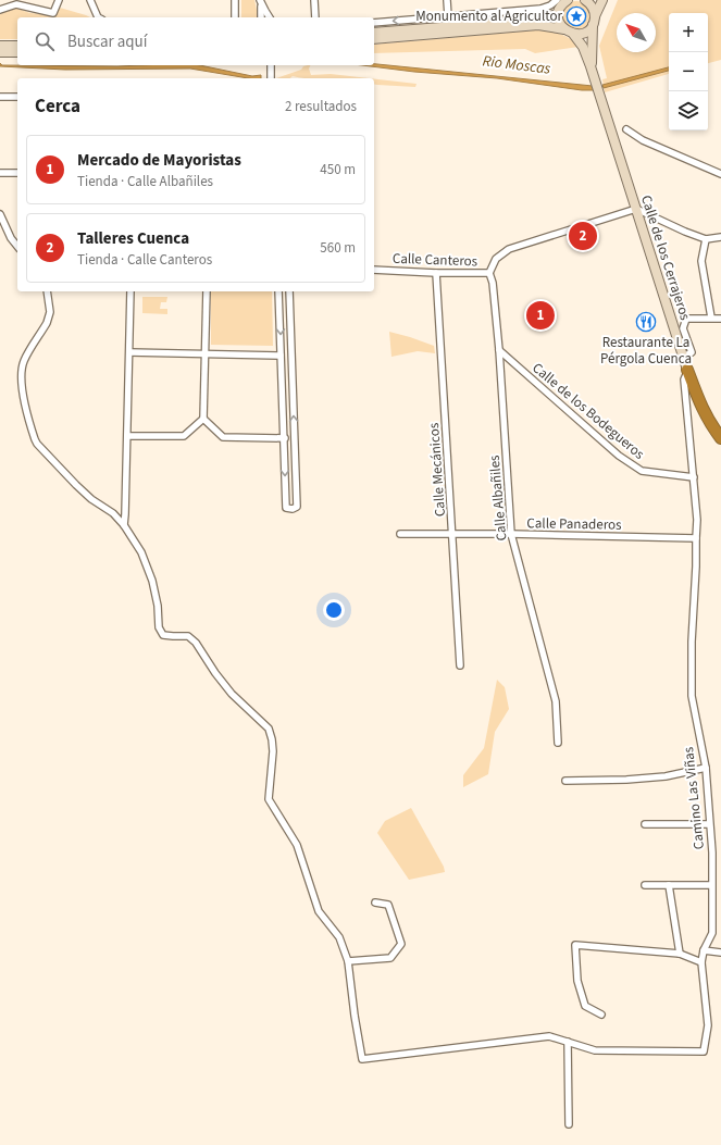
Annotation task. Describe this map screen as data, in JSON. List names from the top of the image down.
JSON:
{
  "streets": {
    "main road": ["Calle de los Cerrajeros"],
    "street": [
      "Calle Canteros",
      "Calle de los Bodegueros",
      "Calle Mecánicos",
      "Calle Albañiles",
      "Calle Panaderos",
      "Camino Las Viñas"
    ]
  },
  "crossings": [
    ["Calle de los Cerrajeros", "Calle Canteros"],
    ["Calle de los Cerrajeros", "Calle de los Bodegueros"],
    ["Calle de los Cerrajeros", "Calle Panaderos"],
    ["Calle de los Cerrajeros", "Camino Las Viñas"],
    ["Calle Canteros", "Calle Mecánicos"],
    ["Calle Canteros", "Calle Albañiles"],
    ["Calle de los Bodegueros", "Calle Albañiles"],
    ["Calle Mecánicos", "Calle Panaderos"],
    ["Calle Albañiles", "Calle Panaderos"],
    ["Calle Panaderos", "Camino Las Viñas"]
  ],
  "water": ["Rio Moscas"],
  "places": {
    "place": ["Monumento al Agricultor"],
    "restaurant": ["Restaurante La Pérgola Cuenca"]
  },
  "north": "top left",
  "page": {
    "map_buttons": ["+", "−"],
    "search": "Buscar aquí",
    "heading": ["Cerca", "2 resultados"],
    "list": [
      {
        "mark": "1",
        "name": "Mercado de Mayoristas",
        "note": "Tienda · Calle Albañiles",
        "value": "450 m"
      },
      {
        "mark": "2",
        "name": "Talleres Cuenca",
        "note": "Tienda · Calle Canteros",
        "value": "560 m"
      }
    ],
    "pins": ["2", "1"]
  }
}
